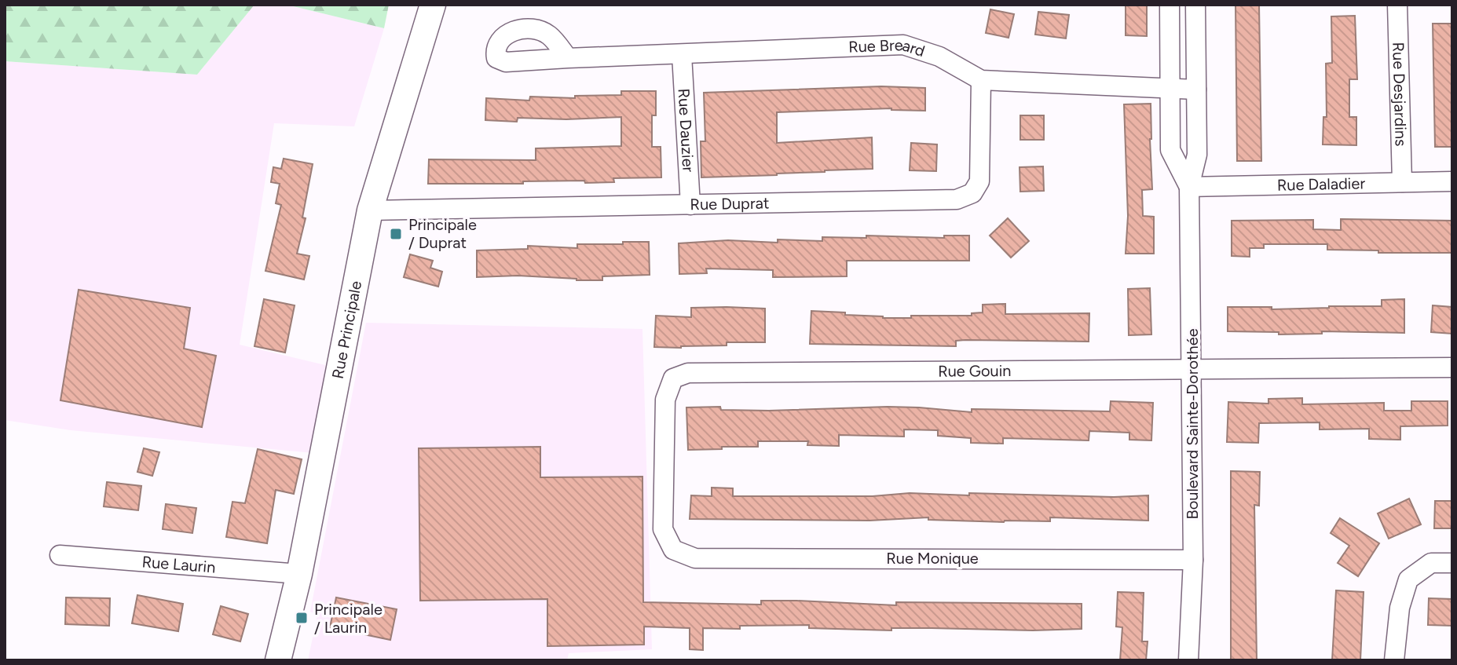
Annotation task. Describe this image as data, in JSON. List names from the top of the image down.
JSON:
{
  "streets": {
    "street": [
      "Rue Breard",
      "Rue Desjardins",
      "Rue Dauzier",
      "Rue Daladier",
      "Rue Duprat",
      "Rue Principale",
      "Rue Gouin",
      "Boulevard Sainte-Dorothée",
      "Rue Monique",
      "Rue Laurin"
    ]
  },
  "crossings": [
    ["Rue Breard", "Rue Dauzier"],
    ["Rue Breard", "Rue Duprat"],
    ["Rue Breard", "Boulevard Sainte-Dorothée"],
    ["Rue Desjardins", "Rue Daladier"],
    ["Rue Dauzier", "Rue Duprat"],
    ["Rue Daladier", "Boulevard Sainte-Dorothée"],
    ["Rue Duprat", "Rue Principale"],
    ["Rue Principale", "Rue Laurin"],
    ["Rue Gouin", "Boulevard Sainte-Dorothée"],
    ["Rue Gouin", "Rue Monique"],
    ["Boulevard Sainte-Dorothée", "Rue Monique"]
  ],
  "places": {
    "transit": ["Principale / Duprat", "Principale / Laurin"]
  }
}
